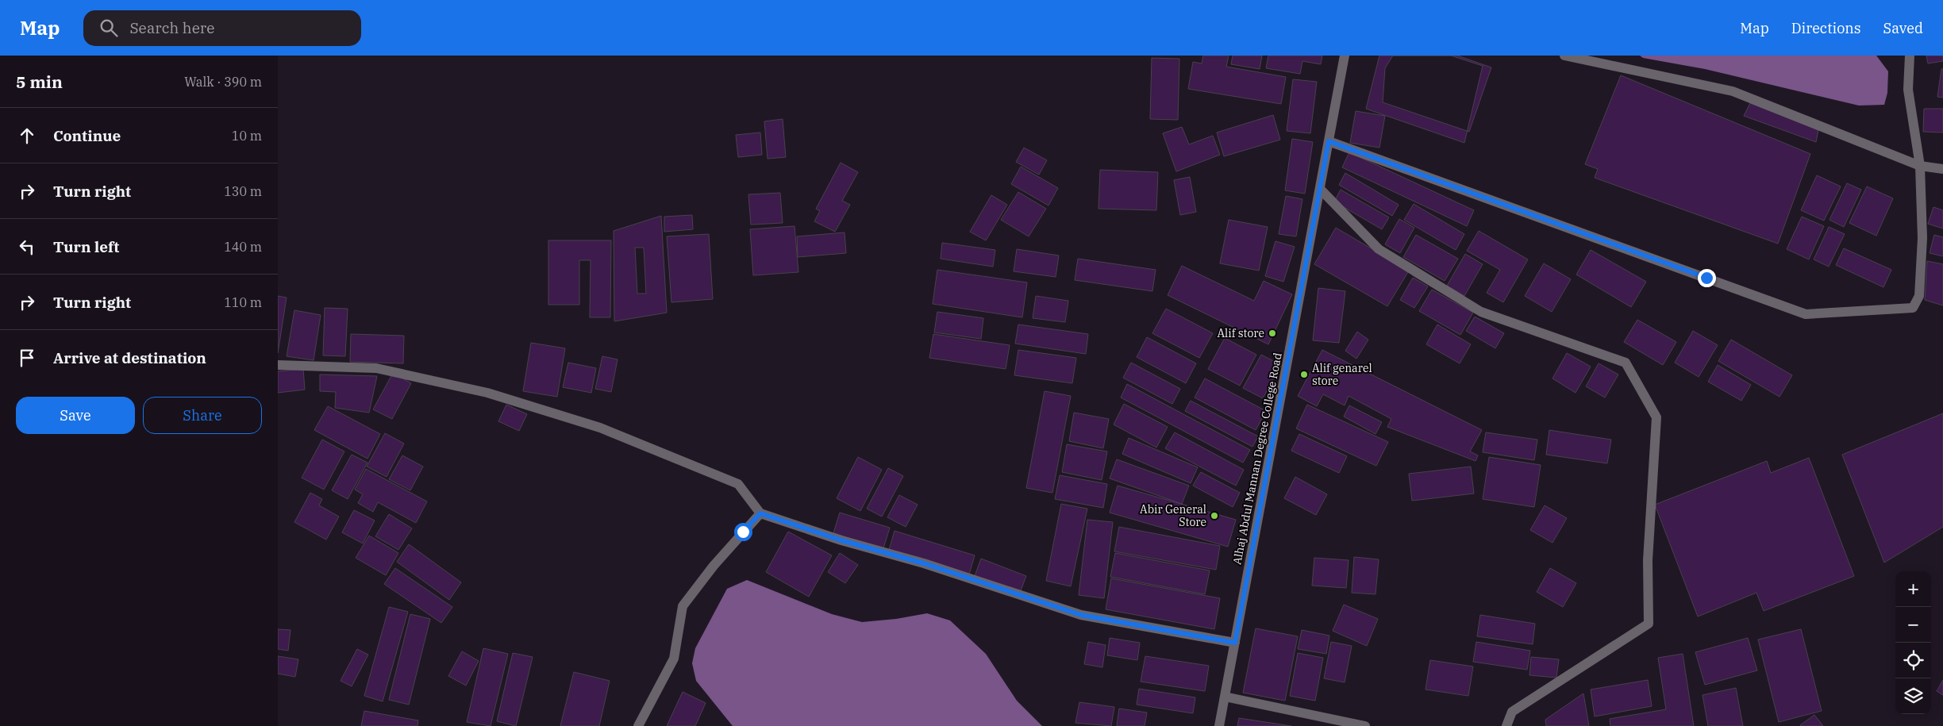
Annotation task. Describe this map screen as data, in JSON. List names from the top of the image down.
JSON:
{
  "streets": {
    "street": ["Alhaj Abdul Mannan Degree College Road"]
  },
  "places": ["Alif store", "Alif genarel store", "Abir General Store"],
  "page": {
    "header": "Map",
    "search": "Search here",
    "nav": ["Map", "Directions", "Saved"],
    "heading": ["5 min", "Walk · 390 m"],
    "list": [
      ["Continue", "10 m"],
      ["Turn right", "130 m"],
      ["Turn left", "140 m"],
      ["Turn right", "110 m"],
      "Arrive at destination"
    ],
    "buttons": ["Save", "Share"],
    "map_buttons": ["+", "−"]
  }
}
